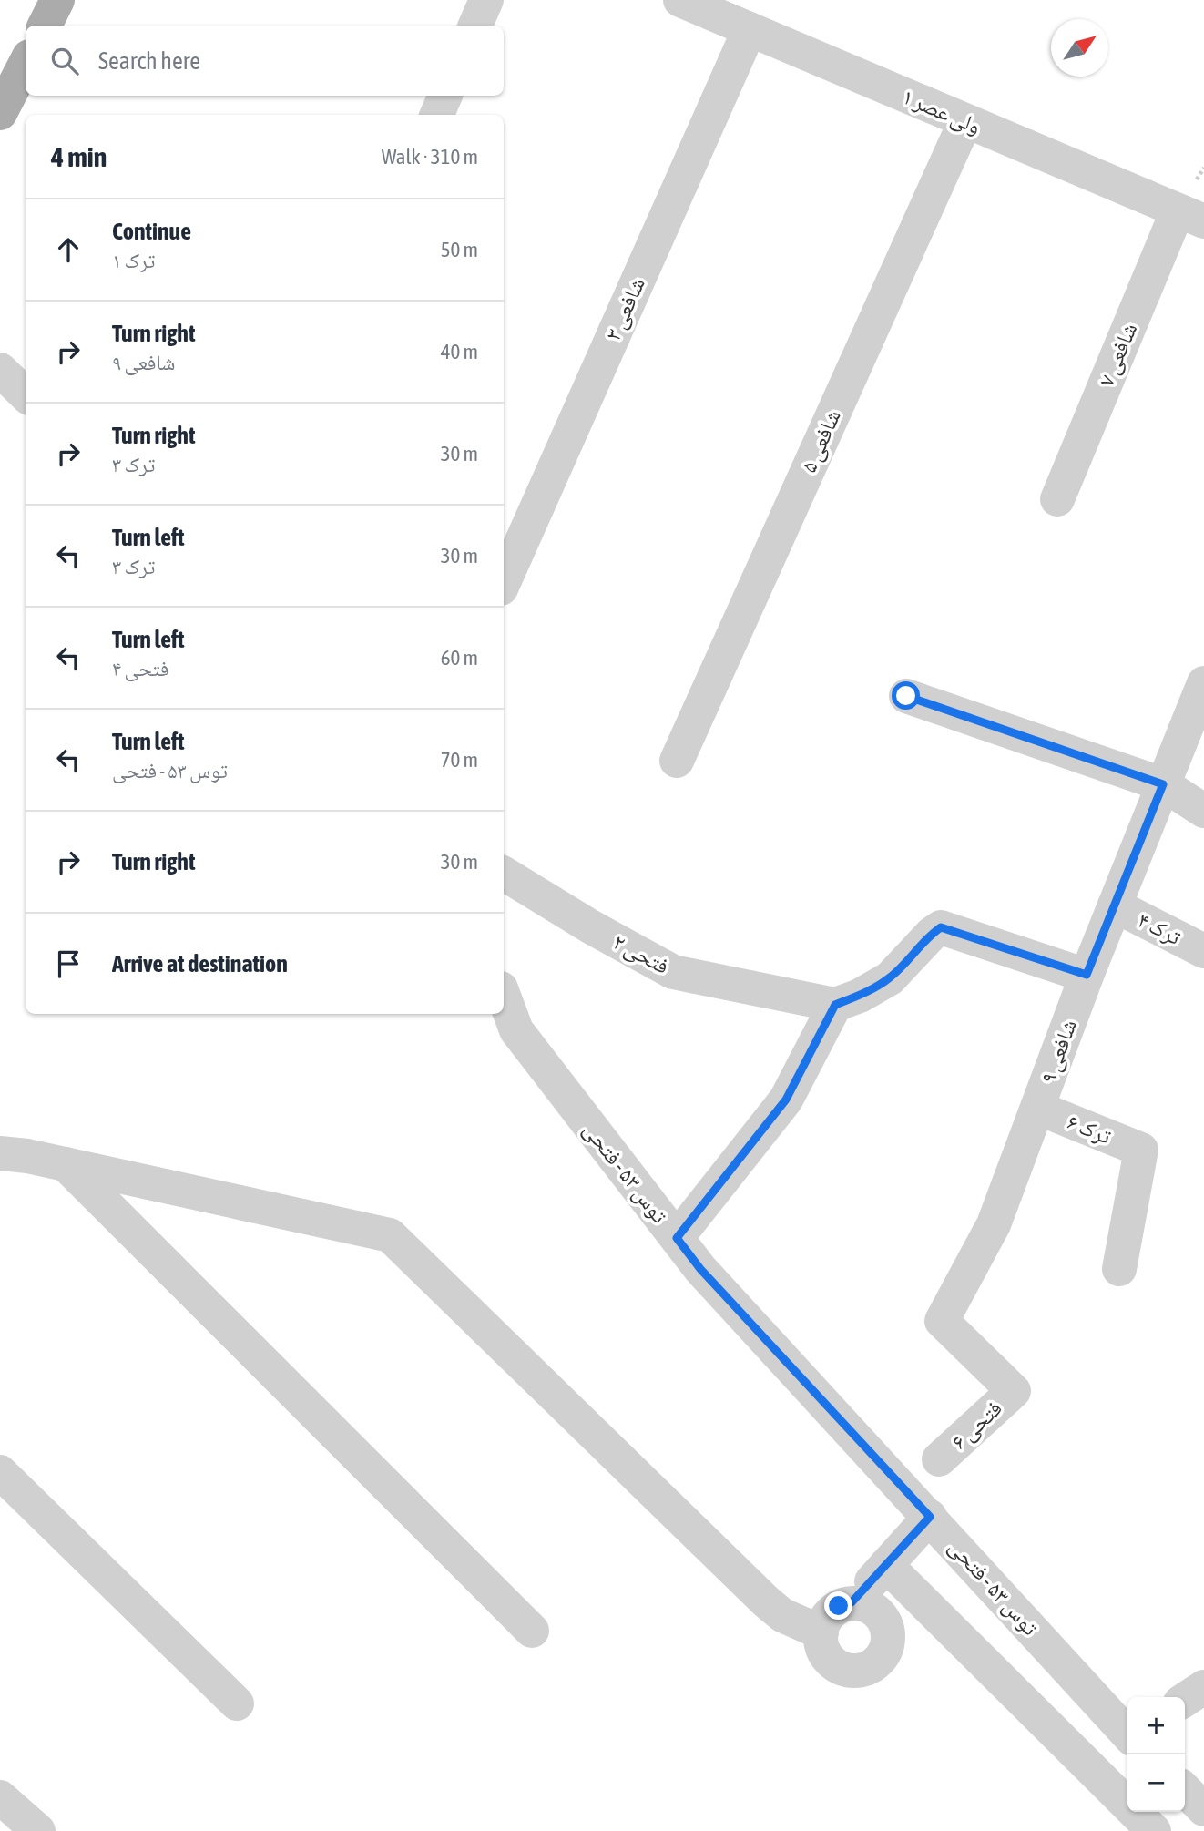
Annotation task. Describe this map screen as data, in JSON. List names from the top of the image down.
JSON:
{
  "streets": {
    "street": [
      "ولی عصر ۱",
      "شافعی ۳",
      "شافعی ۷",
      "شافعی ۵",
      "ترک ۴",
      "فتحی ۲",
      "شافعی ۹",
      "ترک ۶",
      "توس ۵۳ - فتحی",
      "فتحی ۶"
    ]
  },
  "crossings": [
    ["ولی عصر ۱", "شافعی ۳"],
    ["ولی عصر ۱", "شافعی ۷"],
    ["ولی عصر ۱", "شافعی ۵"],
    ["ترک ۴", "شافعی ۹"],
    ["شافعی ۹", "ترک ۶"],
    ["شافعی ۹", "فتحی ۶"]
  ],
  "north": "top right",
  "page": {
    "search": "Search here",
    "heading": ["4 min", "Walk · 310 m"],
    "list": [
      ["Continue", "ترک ۱", "50 m"],
      ["Turn right", "شافعی ۹", "40 m"],
      ["Turn right", "ترک ۳", "30 m"],
      ["Turn left", "ترک ۳", "30 m"],
      ["Turn left", "فتحی ۴", "60 m"],
      ["Turn left", "توس ۵۳ - فتحی", "70 m"],
      ["Turn right", "30 m"],
      "Arrive at destination"
    ],
    "map_buttons": ["+", "−"]
  }
}
